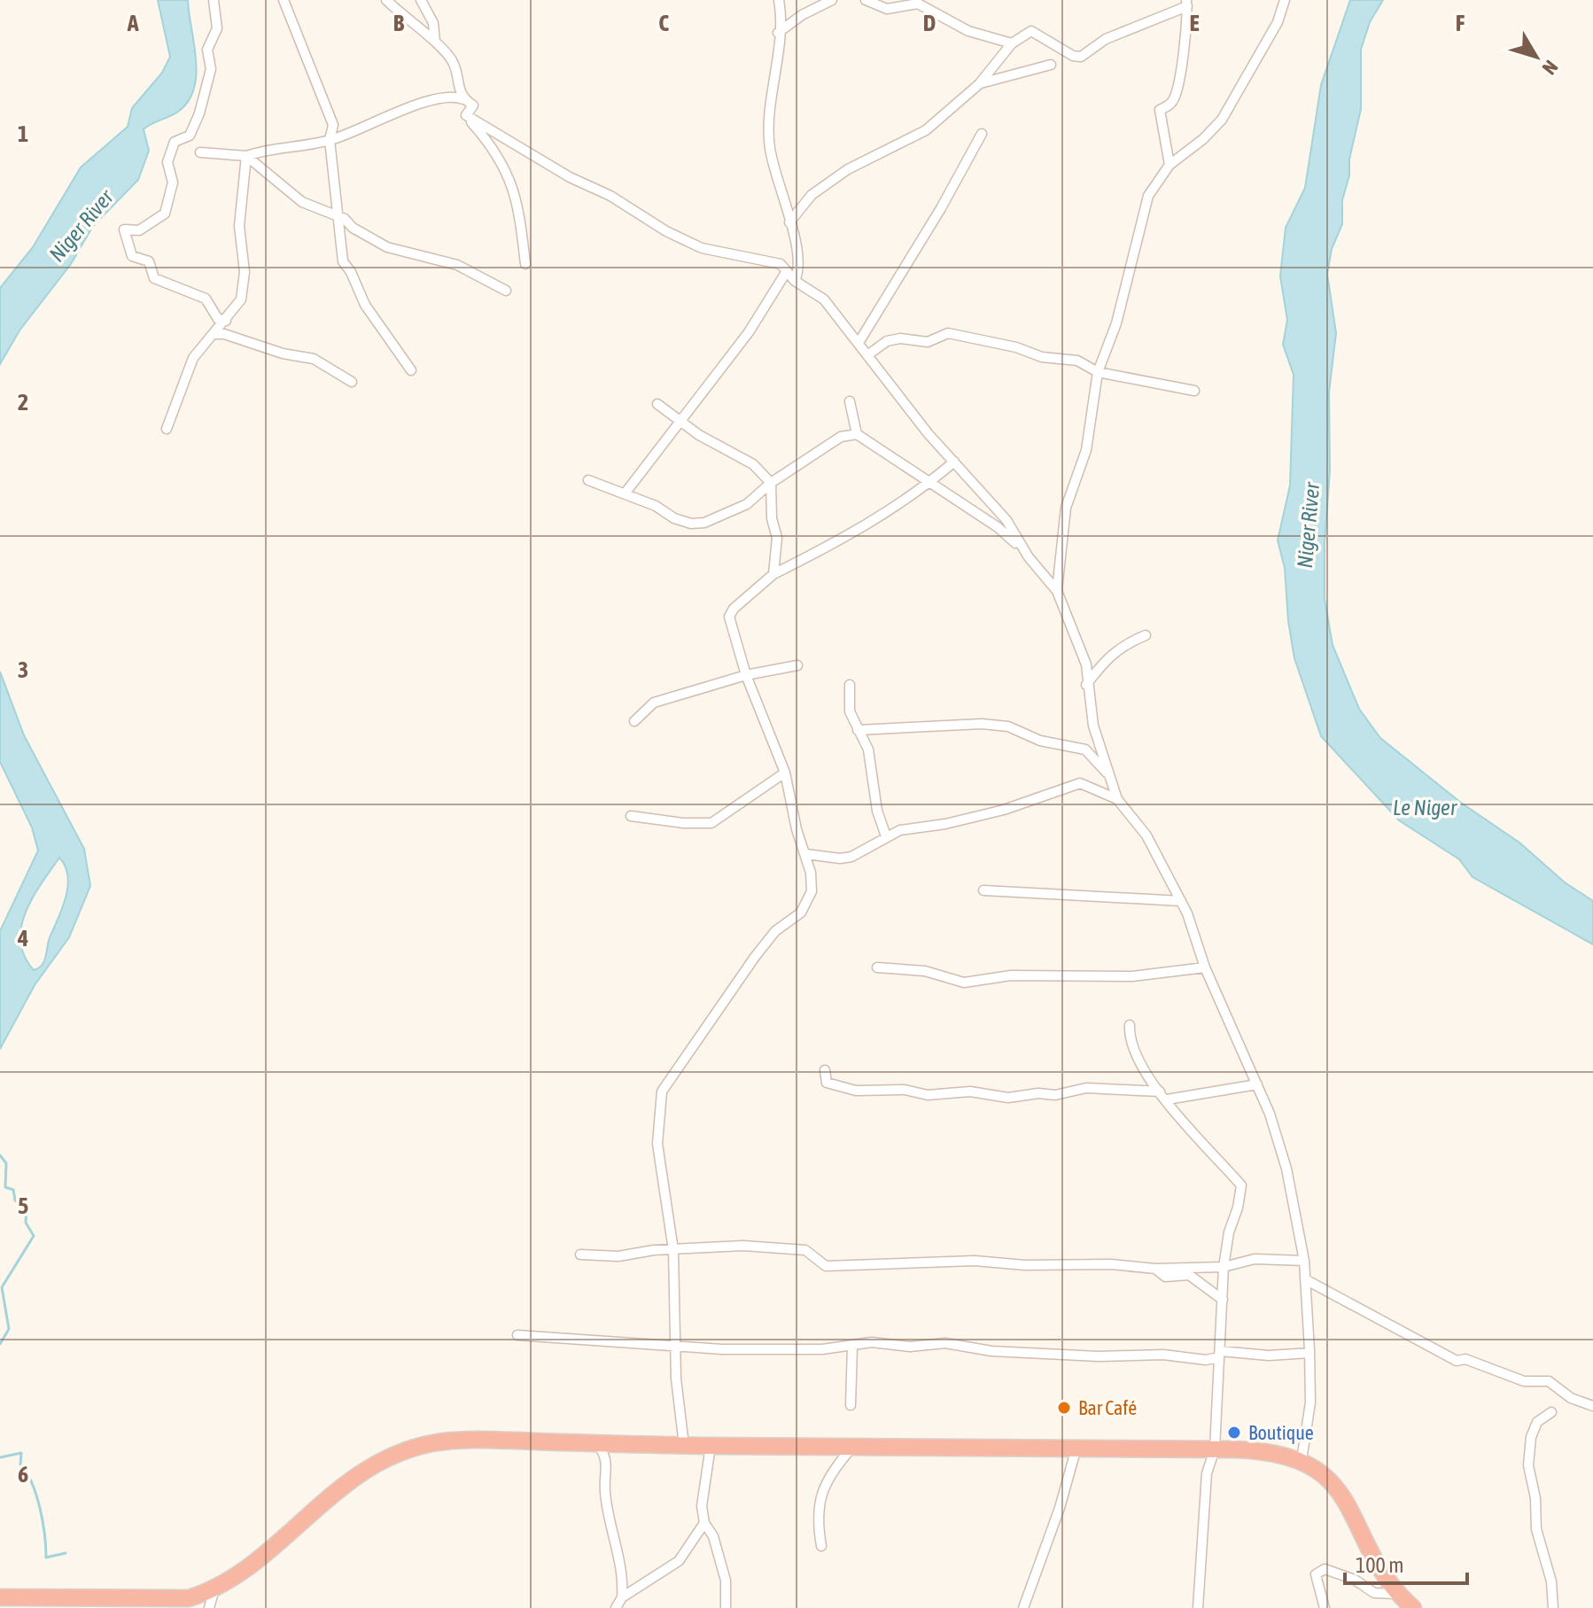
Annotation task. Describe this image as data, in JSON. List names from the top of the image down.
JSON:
{
  "water": ["Niger River", "Le Niger"],
  "places": ["Bar Café", "Boutique"],
  "scale_bar": "100 m",
  "north": "bottom right",
  "grid": {
    "columns": [
      "A",
      "B",
      "C",
      "D",
      "E",
      "F"
    ],
    "rows": [
      "1",
      "2",
      "3",
      "4",
      "5",
      "6"
    ]
  }
}
